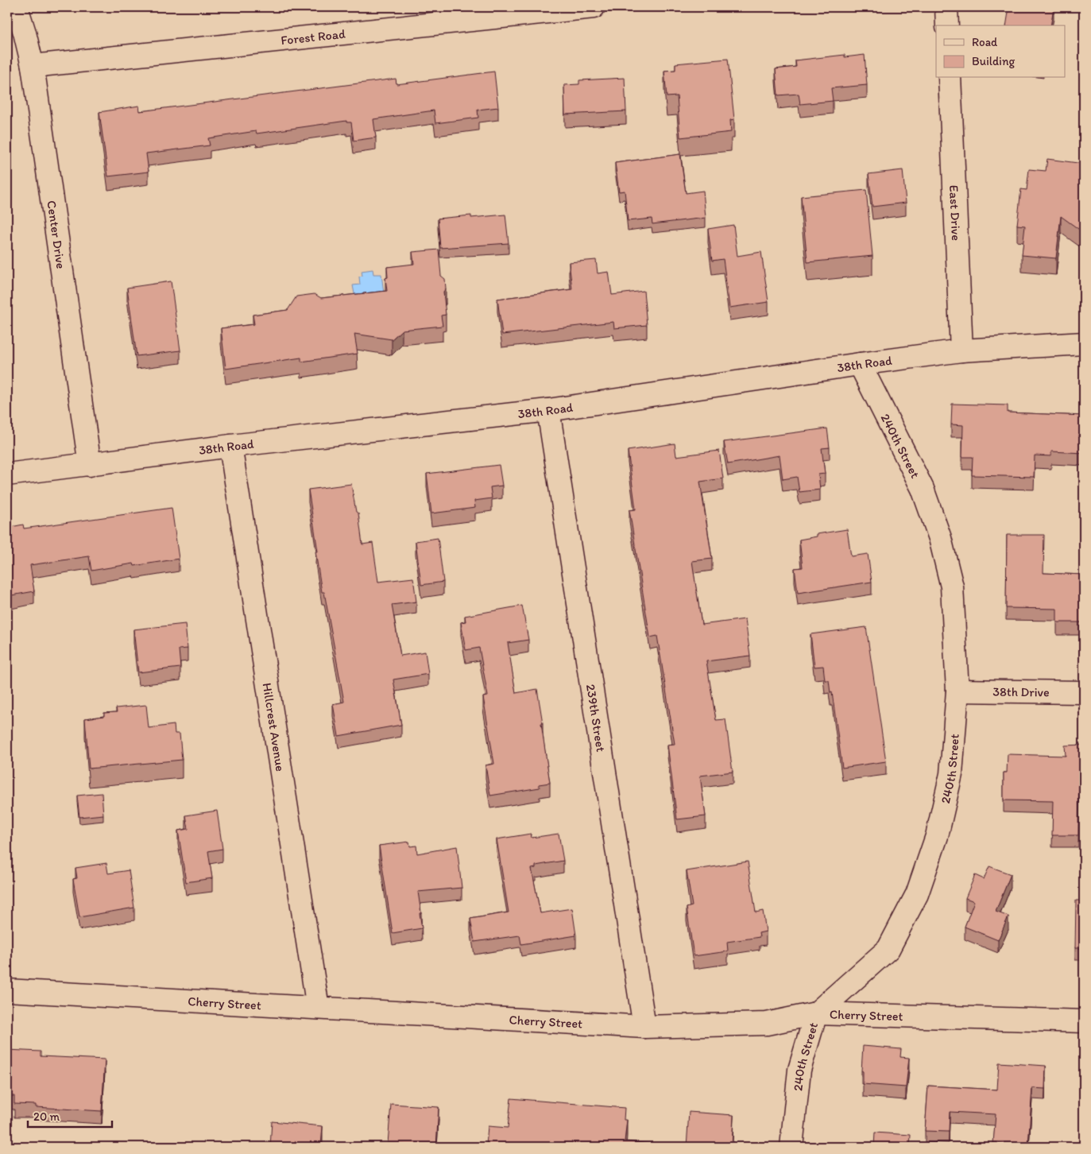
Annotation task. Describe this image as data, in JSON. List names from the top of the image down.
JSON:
{
  "streets": {
    "street": [
      "Forest Road",
      "East Drive",
      "Center Drive",
      "38th Road",
      "240th Street",
      "38th Drive",
      "239th Street",
      "Hillcrest Avenue",
      "Cherry Street"
    ]
  },
  "crossings": [
    ["Forest Road", "Center Drive"],
    ["East Drive", "38th Road"],
    ["Center Drive", "38th Road"],
    ["38th Road", "240th Street"],
    ["38th Road", "239th Street"],
    ["38th Road", "Hillcrest Avenue"],
    ["240th Street", "38th Drive"],
    ["240th Street", "Cherry Street"],
    ["239th Street", "Cherry Street"],
    ["Hillcrest Avenue", "Cherry Street"]
  ],
  "legend": ["Road", "Building"],
  "scale_bar": "20 m"
}
